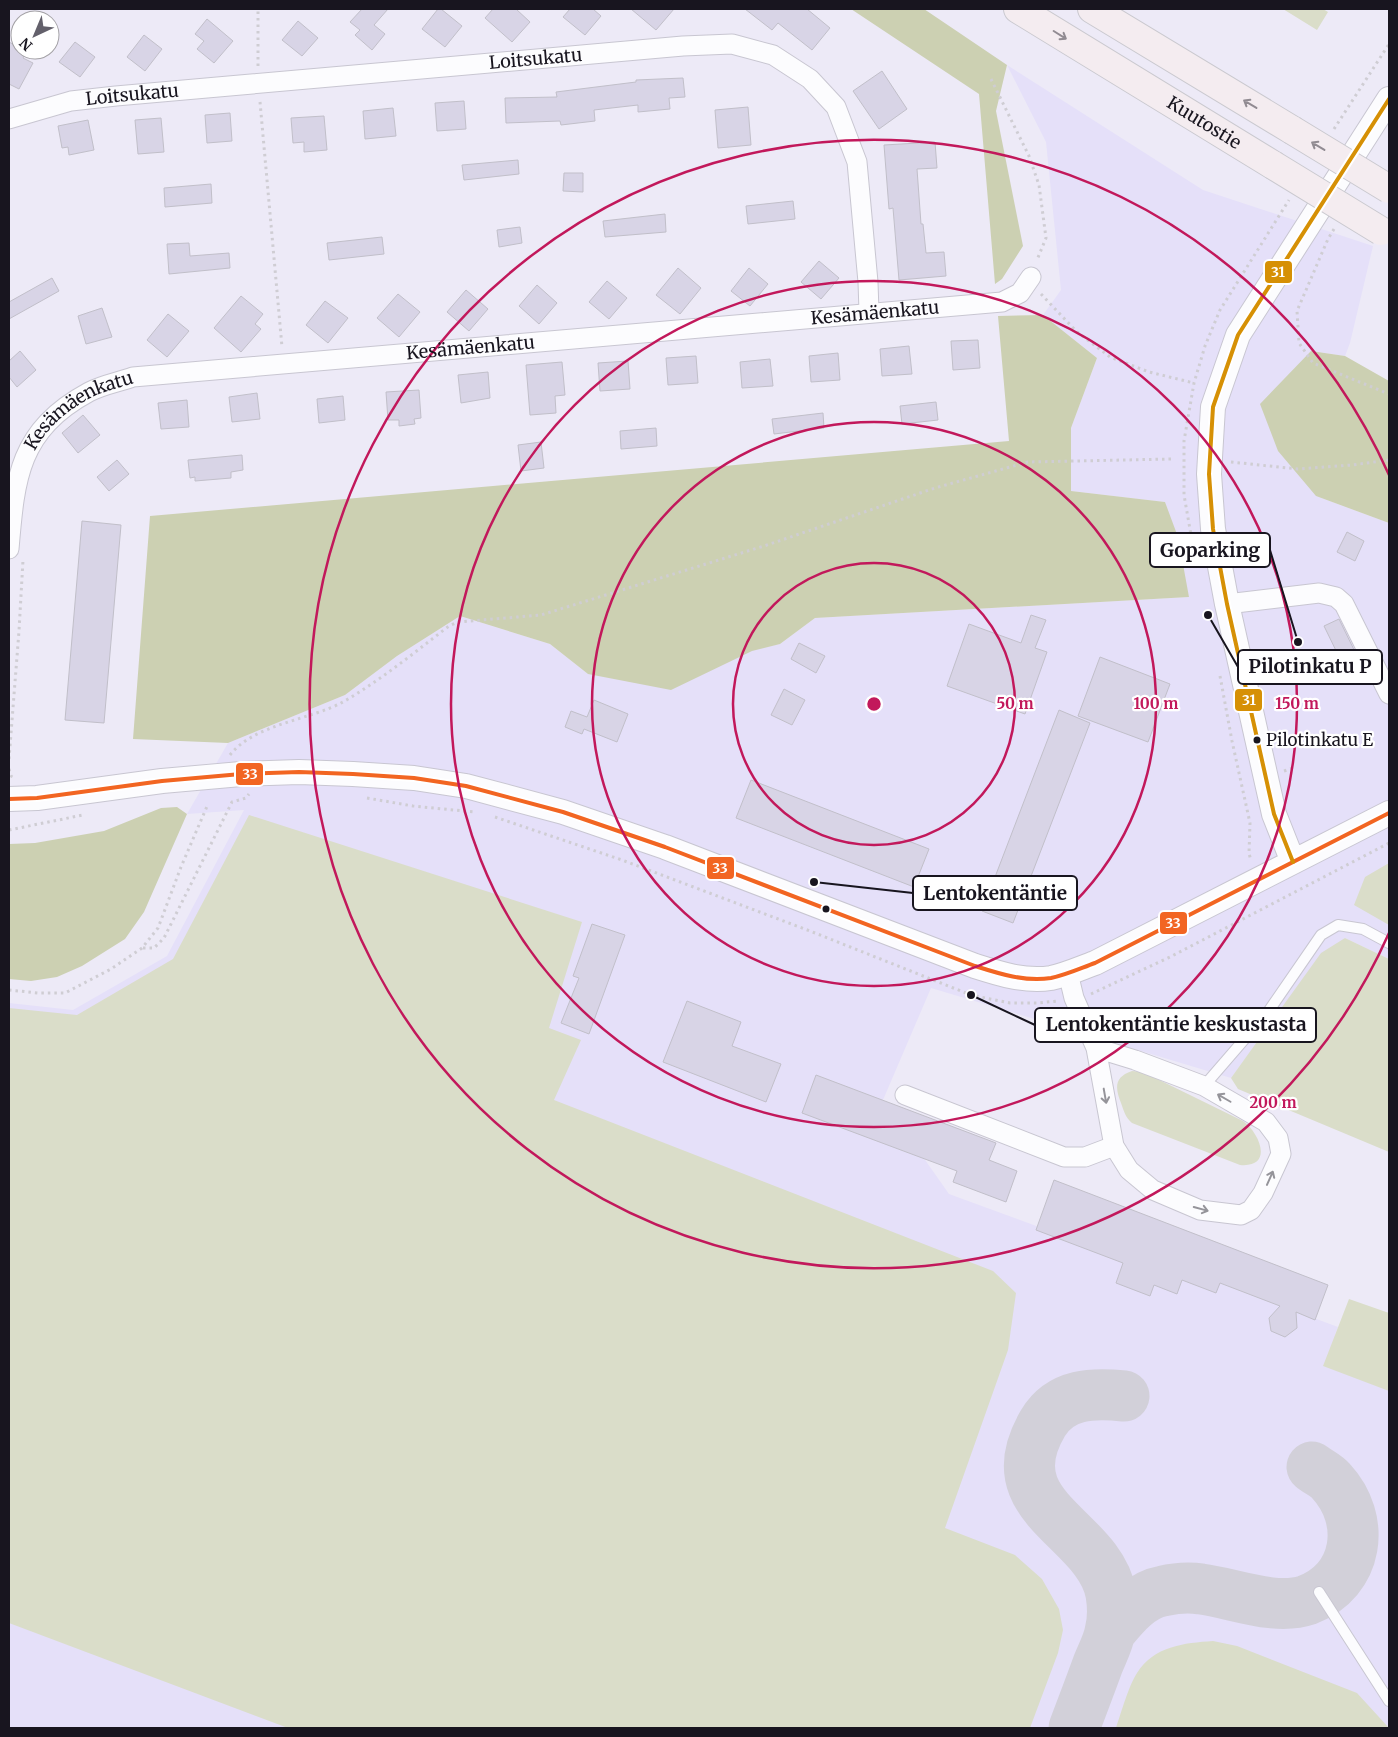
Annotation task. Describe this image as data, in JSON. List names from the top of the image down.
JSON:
{
  "streets": {
    "highway": ["Kuutostie"],
    "street": ["Loitsukatu", "Kesämäenkatu"]
  },
  "crossings": [
    ["Loitsukatu", "Kesämäenkatu"]
  ],
  "places": [
    "Pilotinkatu P",
    "Goparking",
    "Pilotinkatu E",
    "Lentokentäntie",
    "Lentokentäntie keskustasta"
  ],
  "lines": ["transit line 31", "transit line 33"],
  "north": "bottom left",
  "rings": [
    "50 m",
    "100 m",
    "150 m",
    "200 m"
  ]
}
